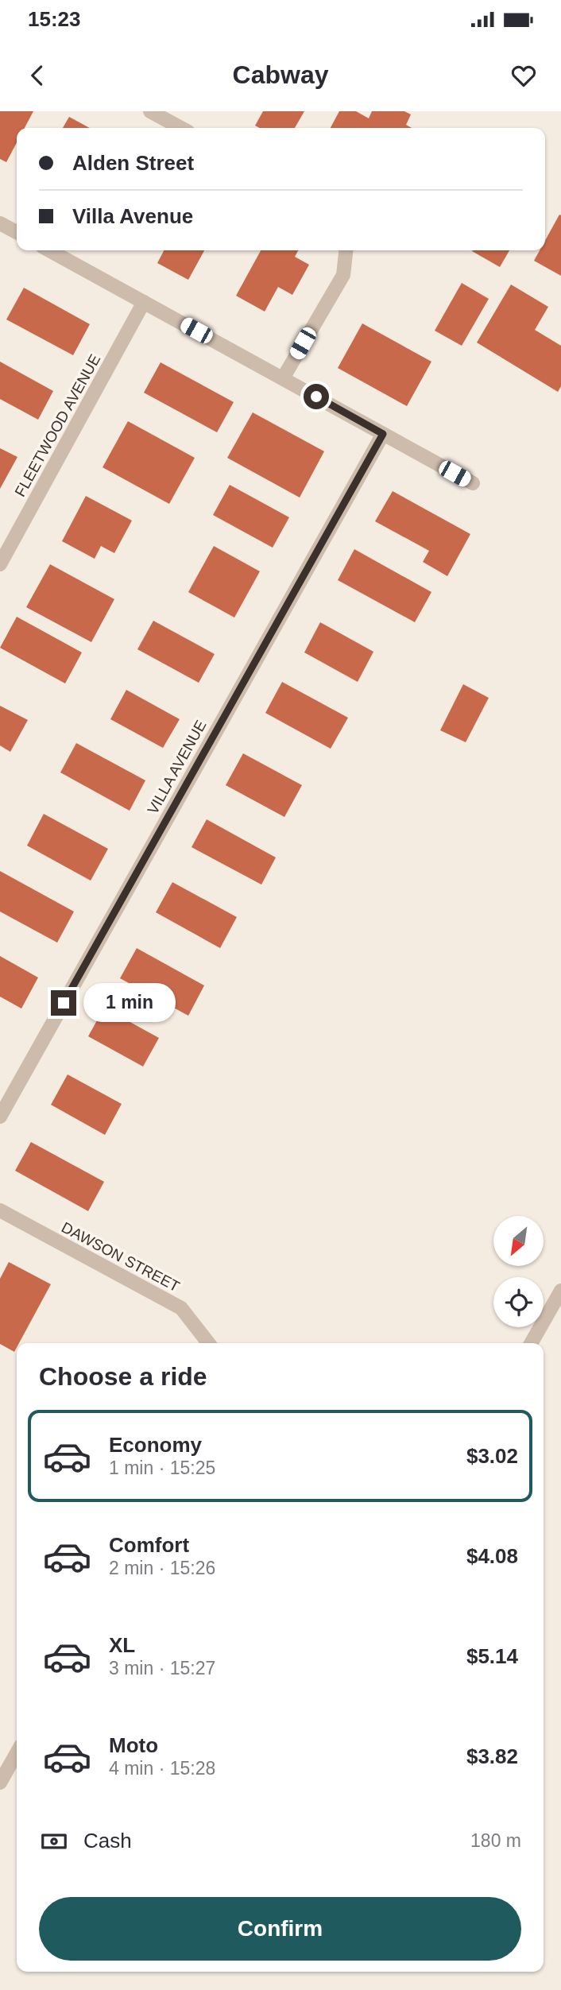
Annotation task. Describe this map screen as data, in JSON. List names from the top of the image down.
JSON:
{
  "streets": {
    "street": ["FLEETWOOD AVENUE", "VILLA AVENUE", "DAWSON STREET"]
  },
  "north": "bottom left",
  "page": {
    "status": "15:23",
    "header": "Cabway",
    "banner": ["Alden Street", "Villa Avenue"],
    "bubble": "1 min",
    "heading": "Choose a ride",
    "list": [
      {
        "name": "Economy",
        "note": "1 min · 15:25",
        "value": "$3.02"
      },
      {
        "name": "Comfort",
        "note": "2 min · 15:26",
        "value": "$4.08"
      },
      {
        "name": "XL",
        "note": "3 min · 15:27",
        "value": "$5.14"
      },
      {
        "name": "Moto",
        "note": "4 min · 15:28",
        "value": "$3.82"
      }
    ],
    "pay": ["Cash", "180 m"],
    "buttons": "Confirm"
  }
}
